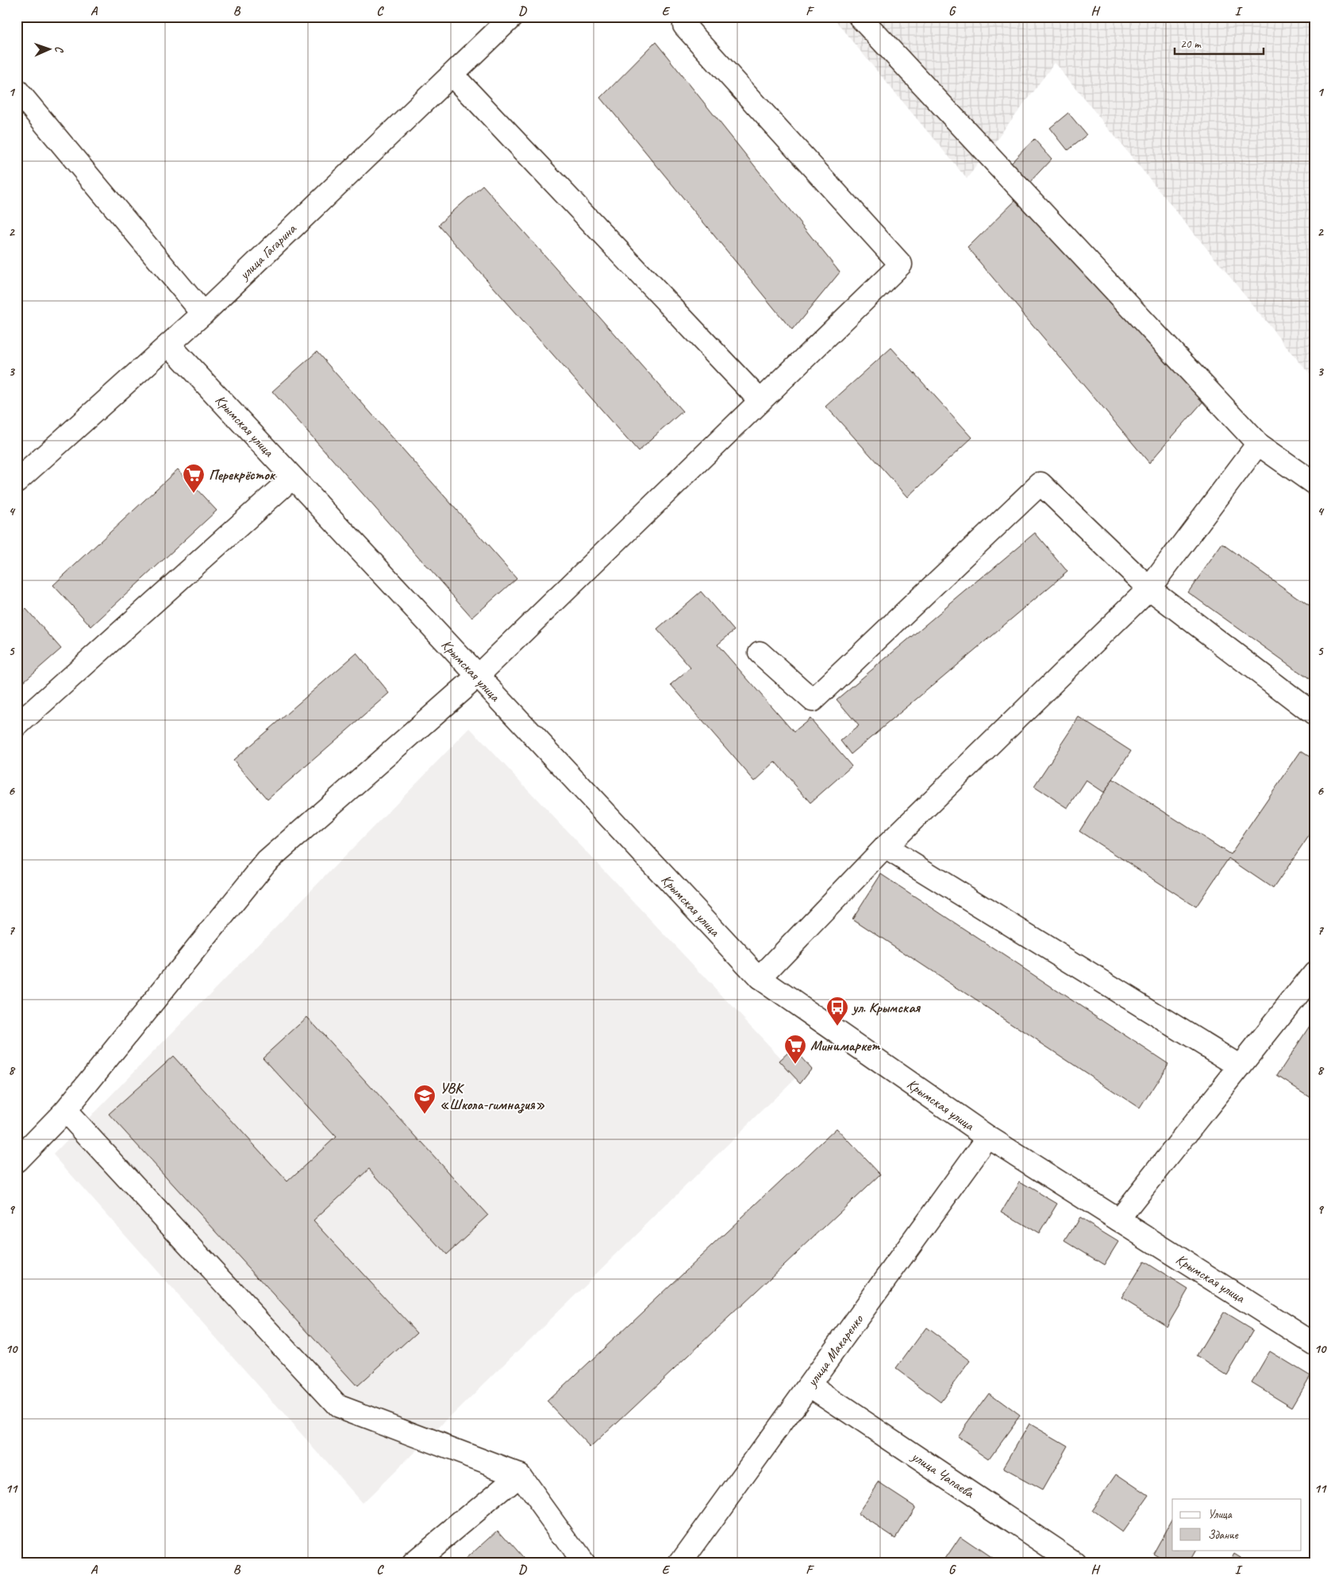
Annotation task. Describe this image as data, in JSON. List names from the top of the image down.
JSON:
{
  "streets": {
    "street": [
      "улица Гагарина",
      "Крымская улица",
      "улица Макаренко",
      "улица Чапаева"
    ]
  },
  "crossings": [
    ["улица Гагарина", "Крымская улица"],
    ["Крымская улица", "улица Макаренко"],
    ["улица Макаренко", "улица Чапаева"]
  ],
  "places": {
    "supermarket": ["Перекрёсток", "Минимаркет"],
    "bus stop": ["ул. Крымская"],
    "school or university": ["УВК «Школа-гимназия»"]
  },
  "legend": ["Улица", "Здание"],
  "scale_bar": "20 m",
  "north": "right",
  "grid": {
    "columns": [
      "A",
      "B",
      "C",
      "D",
      "E",
      "F",
      "G",
      "H",
      "I"
    ],
    "rows": [
      "1",
      "2",
      "3",
      "4",
      "5",
      "6",
      "7",
      "8",
      "9",
      "10",
      "11"
    ]
  }
}
